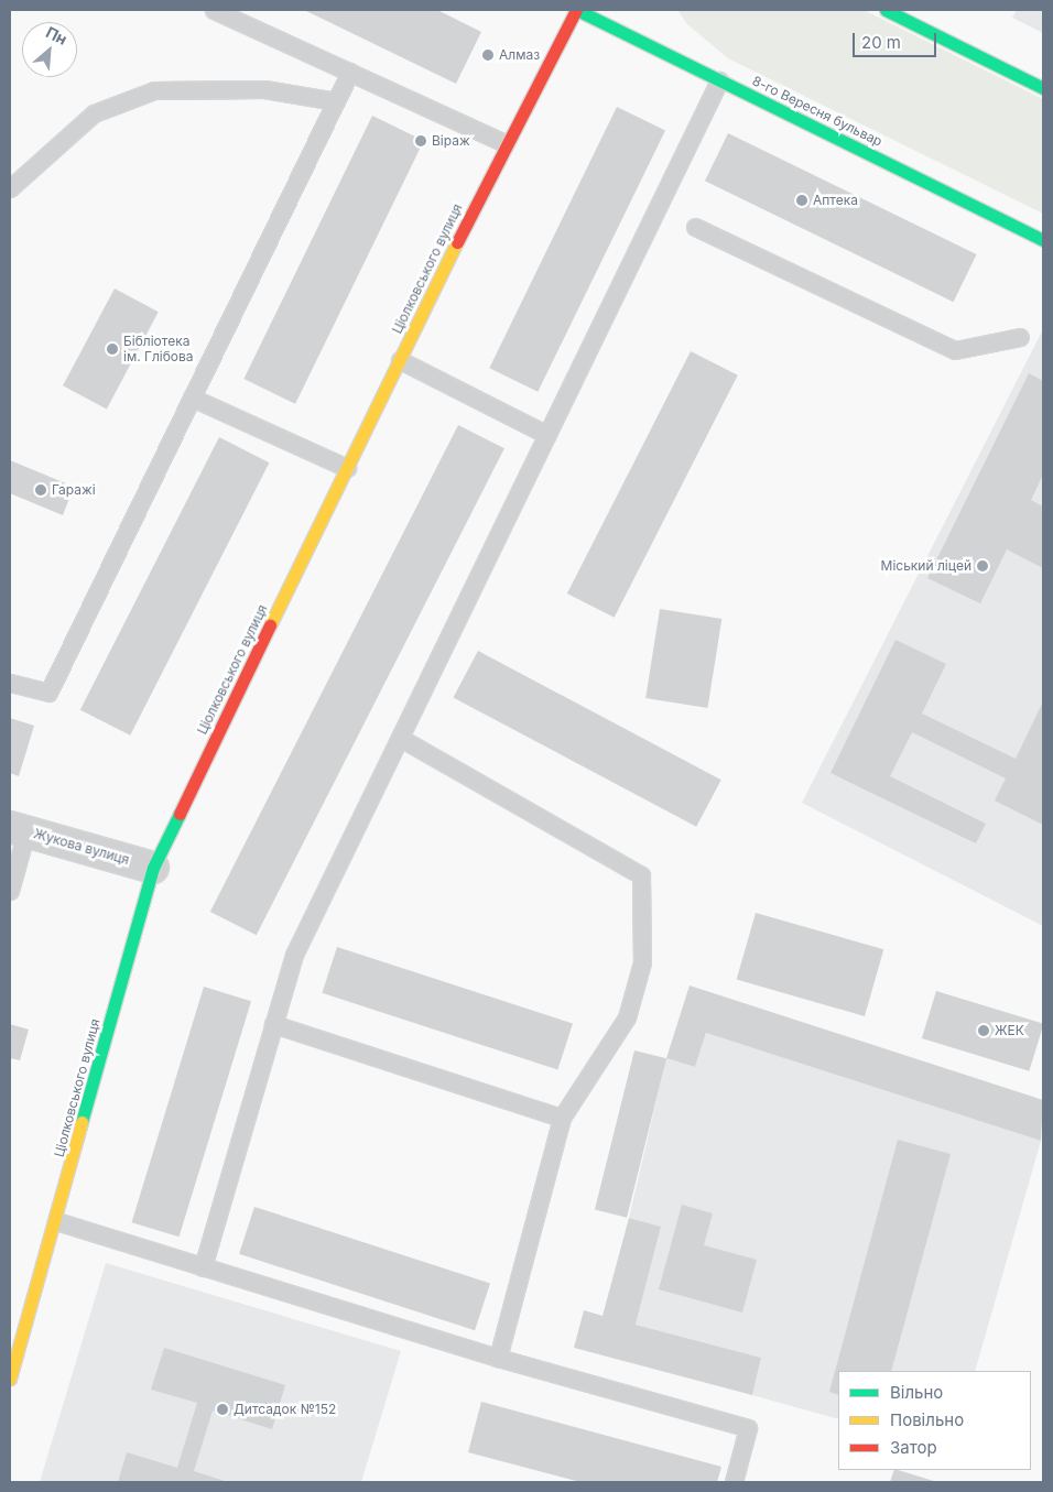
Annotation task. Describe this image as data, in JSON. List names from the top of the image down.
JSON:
{
  "streets": {
    "street": ["8-го Вересня бульвар", "Ціолковського вулиця", "Жукова вулиця"]
  },
  "crossings": [
    ["8-го Вересня бульвар", "Ціолковського вулиця"],
    ["Ціолковського вулиця", "Жукова вулиця"]
  ],
  "places": [
    "Алмаз",
    "Віраж",
    "Аптека",
    "Бібліотека ім. Глібова",
    "Гаражі",
    "Міський ліцей",
    "ЖЕК",
    "Дитсадок №152"
  ],
  "legend": ["Вільно", "Повільно", "Затор"],
  "scale_bar": "20 m",
  "north": "top right"
}
